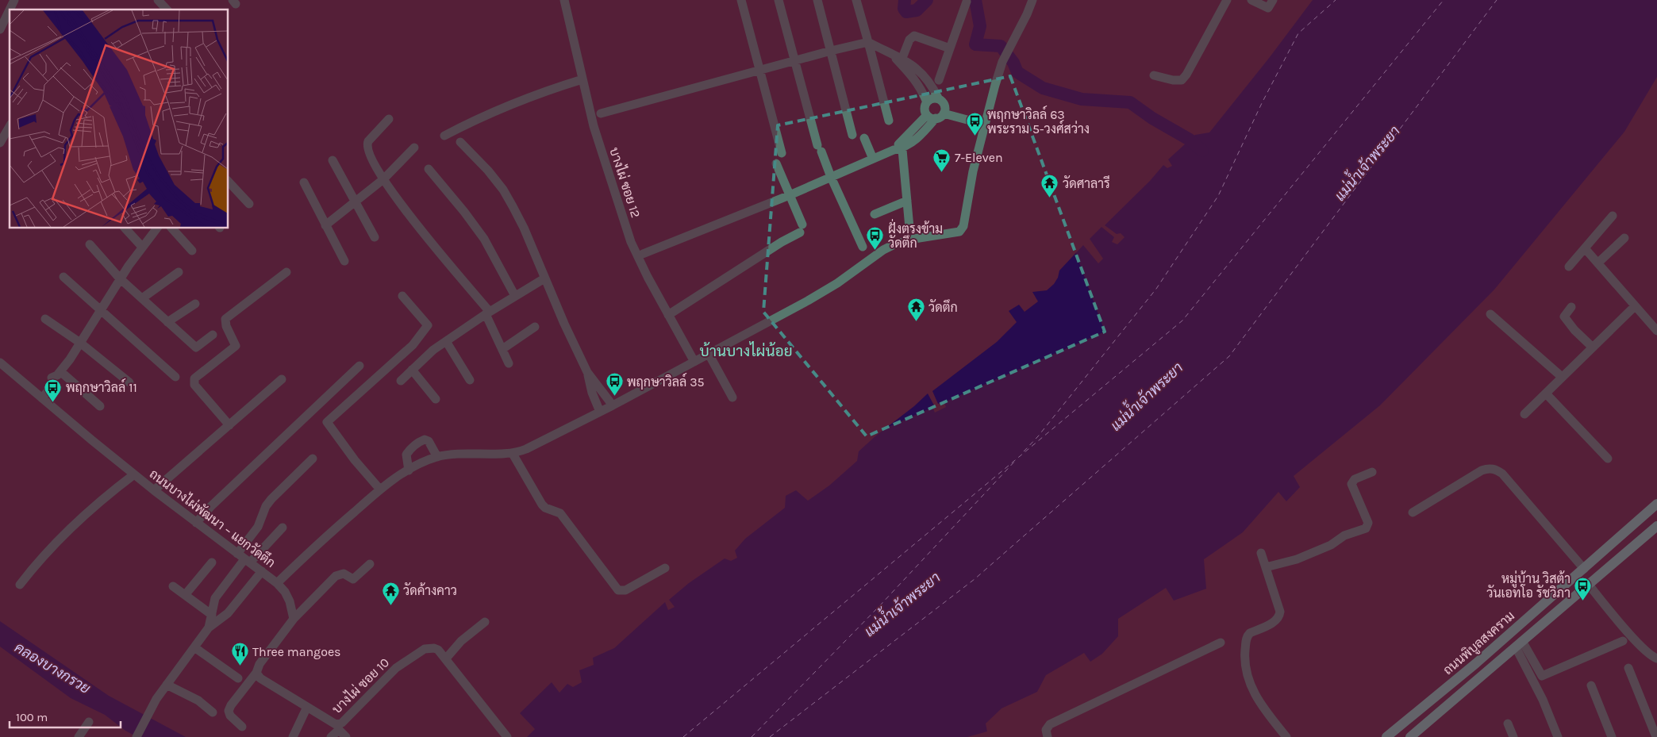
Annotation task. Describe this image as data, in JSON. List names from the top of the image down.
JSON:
{
  "streets": {
    "main road": ["ถนนพิบูลสงคราม"],
    "street": ["บางไผ่ ซอย 12", "ถนนบางไผ่พัฒนา – แยกวัดตึก", "บางไผ่ ซอย 10"]
  },
  "crossings": [
    ["บางไผ่ ซอย 12", "ถนนบางไผ่พัฒนา – แยกวัดตึก"]
  ],
  "districts": ["บ้านบางไผ่น้อย"],
  "water": ["แม่น้ำเจ้าพระยา", "คลองบางกรวย"],
  "places": {
    "bus stop": [
      "พฤกษาวิลล์ 63 พระราม 5-วงศ์สว่าง",
      "ฝั่งตรงข้าม วัดตึก",
      "พฤกษาวิลล์ 35",
      "พฤกษาวิลล์ 11",
      "หมู่บ้าน วิสต้า วันเอทโอ รัชวิภา"
    ],
    "supermarket": ["7-Eleven"],
    "temple": ["วัดศาลารี", "วัดตึก", "วัดค้างคาว"],
    "restaurant": ["Three mangoes"]
  },
  "scale_bar": "100 m"
}
